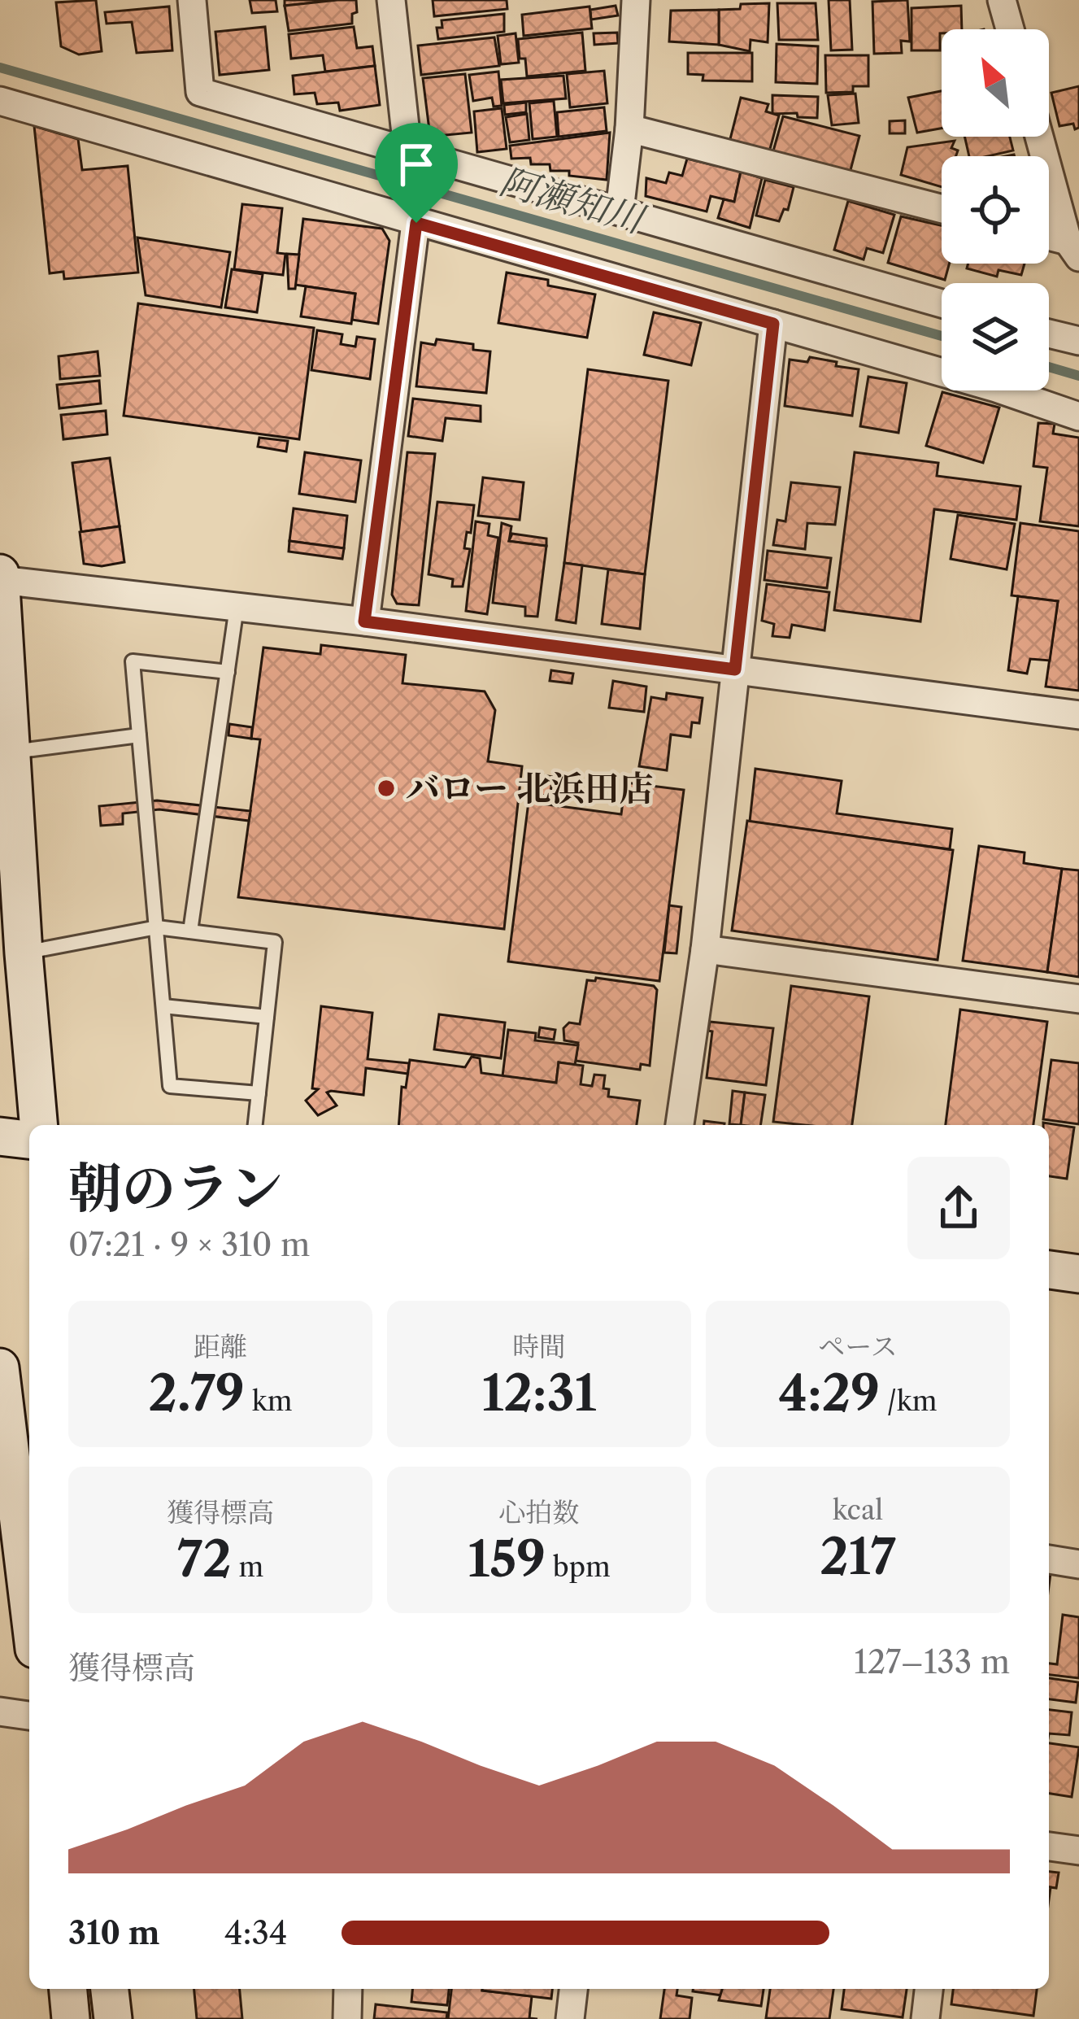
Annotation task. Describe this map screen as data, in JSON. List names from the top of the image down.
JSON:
{
  "water": ["阿瀬知川"],
  "places": ["バロー 北浜田店"],
  "north": "top left",
  "page": {
    "heading": ["朝のラン", "07:21 · 9 × 310 m"],
    "stats": [
      ["距離", "2.79 km"],
      ["時間", "12:31"],
      ["ペース", "4:29 /km"],
      ["獲得標高", "72 m"],
      ["心拍数", "159 bpm"],
      ["kcal", "217"]
    ],
    "chart": ["獲得標高", "127–133 m"],
    "list": [
      {
        "name": "310 m",
        "note": "4:34"
      }
    ]
  }
}
